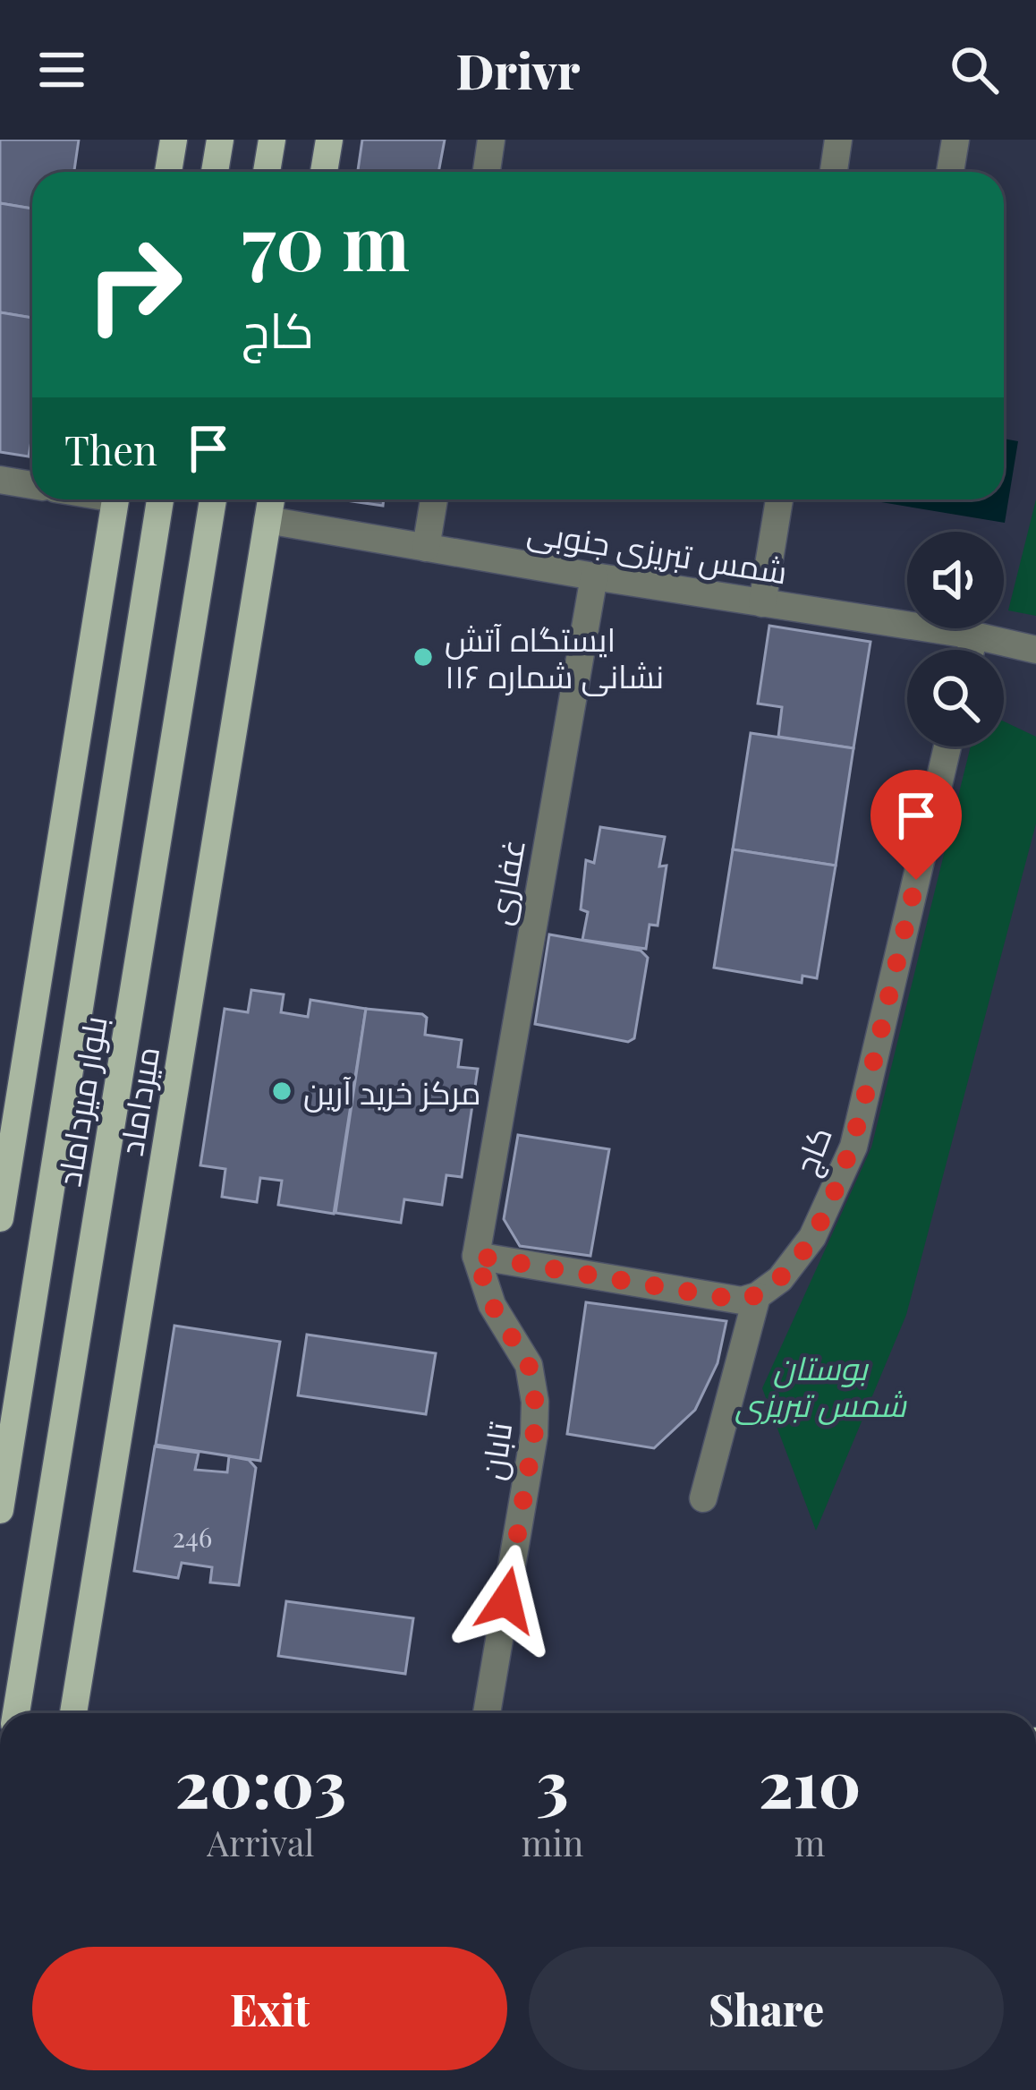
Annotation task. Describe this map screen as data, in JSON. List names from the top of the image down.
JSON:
{
  "streets": {
    "main road": ["بلوار میرداماد", "میرداماد"],
    "street": [
      "شمس تبریزی جنوبی",
      "غفارى",
      "کاج",
      "تابان"
    ]
  },
  "crossings": [
    ["شمس تبریزی جنوبی", "غفارى"],
    ["شمس تبریزی جنوبی", "میرداماد"],
    ["غفارى", "تابان"]
  ],
  "parks": ["بوستان شمس تبریزی"],
  "places": ["ایستگاه آتش نشانی شماره ۱۱۶", "مرکز خرید آرین"],
  "house_numbers": ["246"],
  "page": {
    "header": "Drivr",
    "turn": ["70 m", "کاج"],
    "then": "Then",
    "eta": [
      "20:03",
      "Arrival",
      "3",
      "min",
      "210",
      "m"
    ],
    "buttons": ["Exit", "Share"]
  }
}
